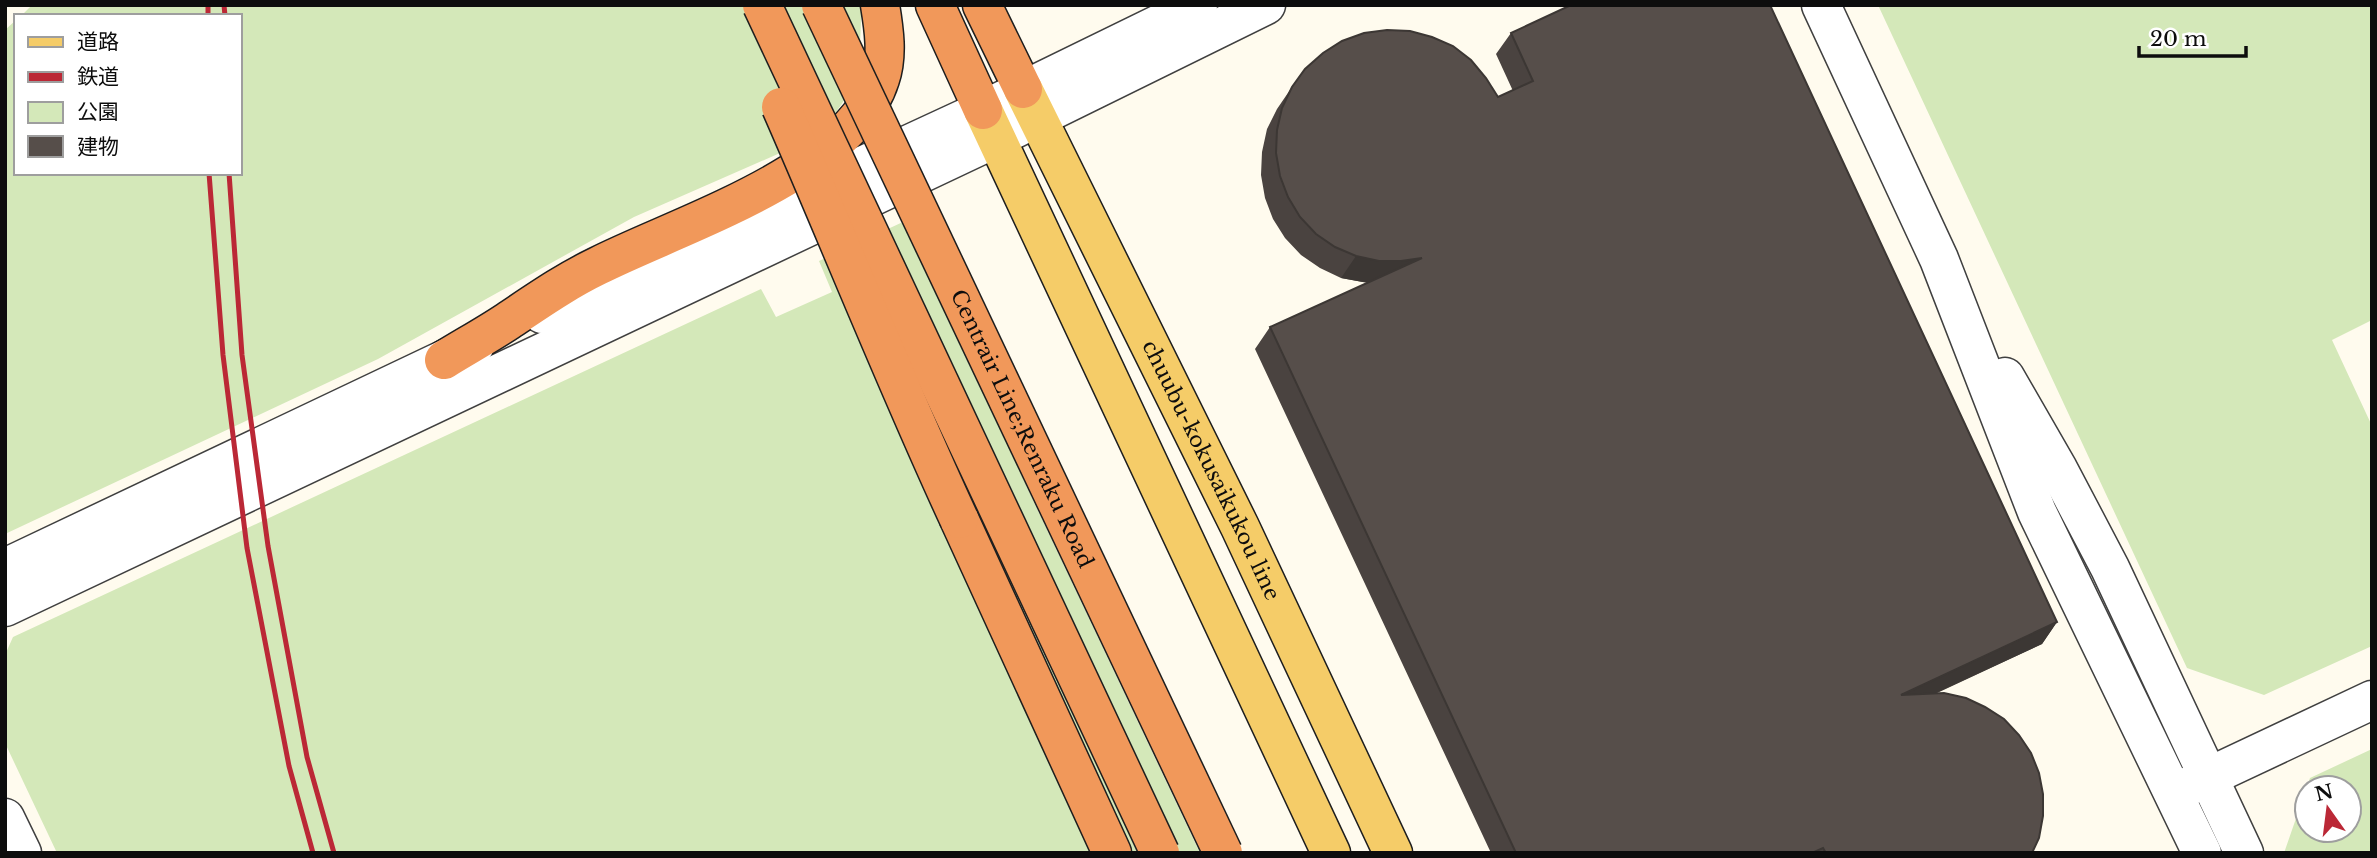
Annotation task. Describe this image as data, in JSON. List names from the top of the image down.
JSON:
{
  "streets": {
    "highway": ["Centrair Line;Renraku Road"],
    "main road": ["chuubu-kokusaikukou line"]
  },
  "legend": [
    "道路",
    "鉄道",
    "公園",
    "建物"
  ],
  "scale_bar": "20 m",
  "north": "top"
}
